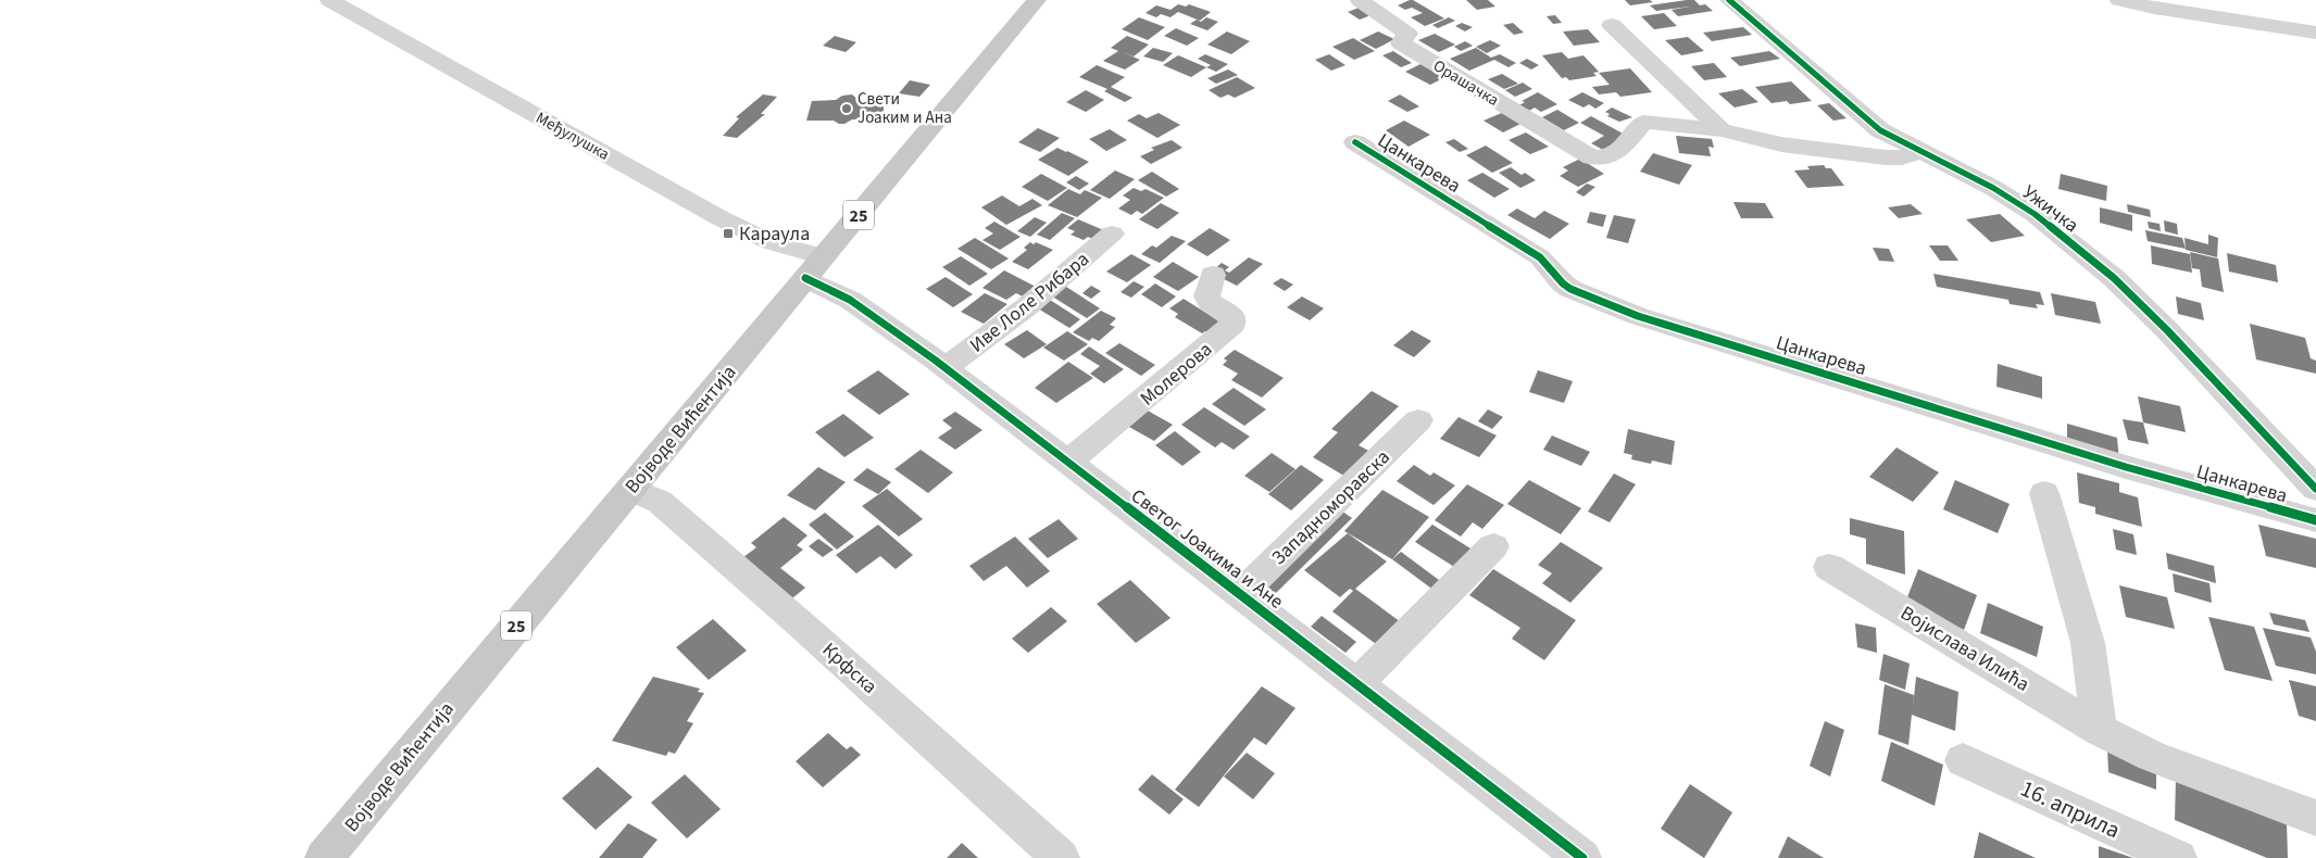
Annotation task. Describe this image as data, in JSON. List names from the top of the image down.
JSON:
{
  "streets": {
    "main road": ["25", "Војводе Вићентија"],
    "street": [
      "Орашачка",
      "Међулушка",
      "Цанкарева",
      "Ужичка",
      "Иве Лоле Рибара",
      "Молерова",
      "Западноморавска",
      "Светог Јоакима и Ане",
      "Војислава Илића",
      "Крфска",
      "16. априла"
    ]
  },
  "crossings": [
    ["Међулушка", "Војводе Вићентија"],
    ["Међулушка", "Светог Јоакима и Ане"],
    ["Иве Лоле Рибара", "Светог Јоакима и Ане"],
    ["Молерова", "Светог Јоакима и Ане"],
    ["Војводе Вићентија", "Светог Јоакима и Ане"],
    ["Војводе Вићентија", "Крфска"],
    ["Западноморавска", "Светог Јоакима и Ане"]
  ],
  "places": {
    "other": ["Свети Јоаким и Ана"],
    "transit": ["Караула"]
  }
}
